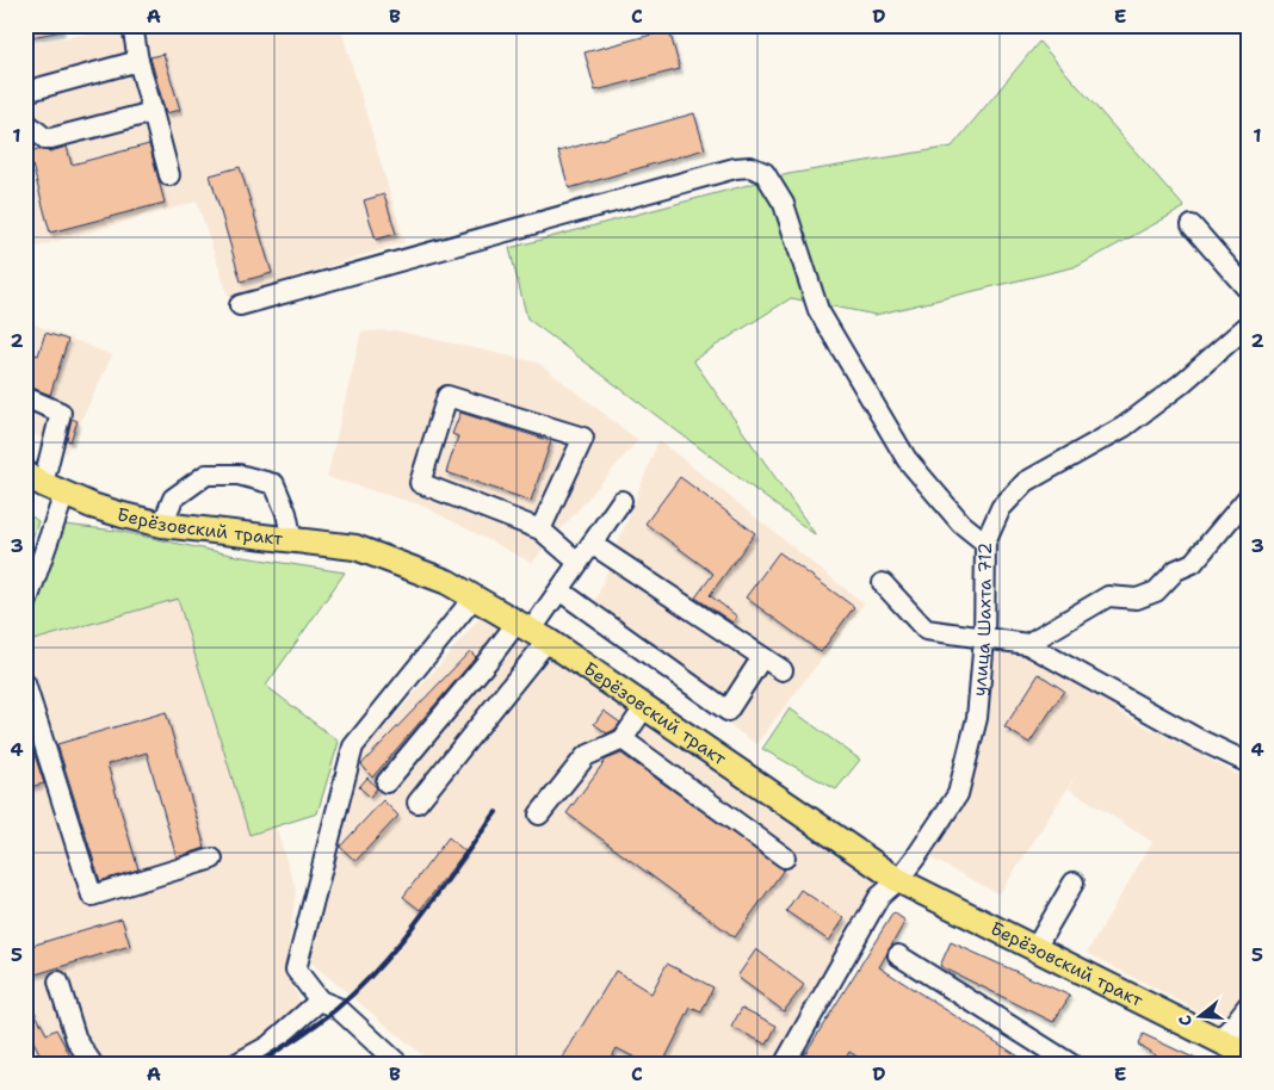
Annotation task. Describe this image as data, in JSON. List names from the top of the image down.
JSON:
{
  "streets": {
    "main road": ["Берёзовский тракт"],
    "street": ["улица Шахта 712"]
  },
  "crossings": [
    ["Берёзовский тракт", "улица Шахта 712"]
  ],
  "north": "left",
  "grid": {
    "columns": [
      "A",
      "B",
      "C",
      "D",
      "E"
    ],
    "rows": [
      "1",
      "2",
      "3",
      "4",
      "5"
    ]
  }
}
